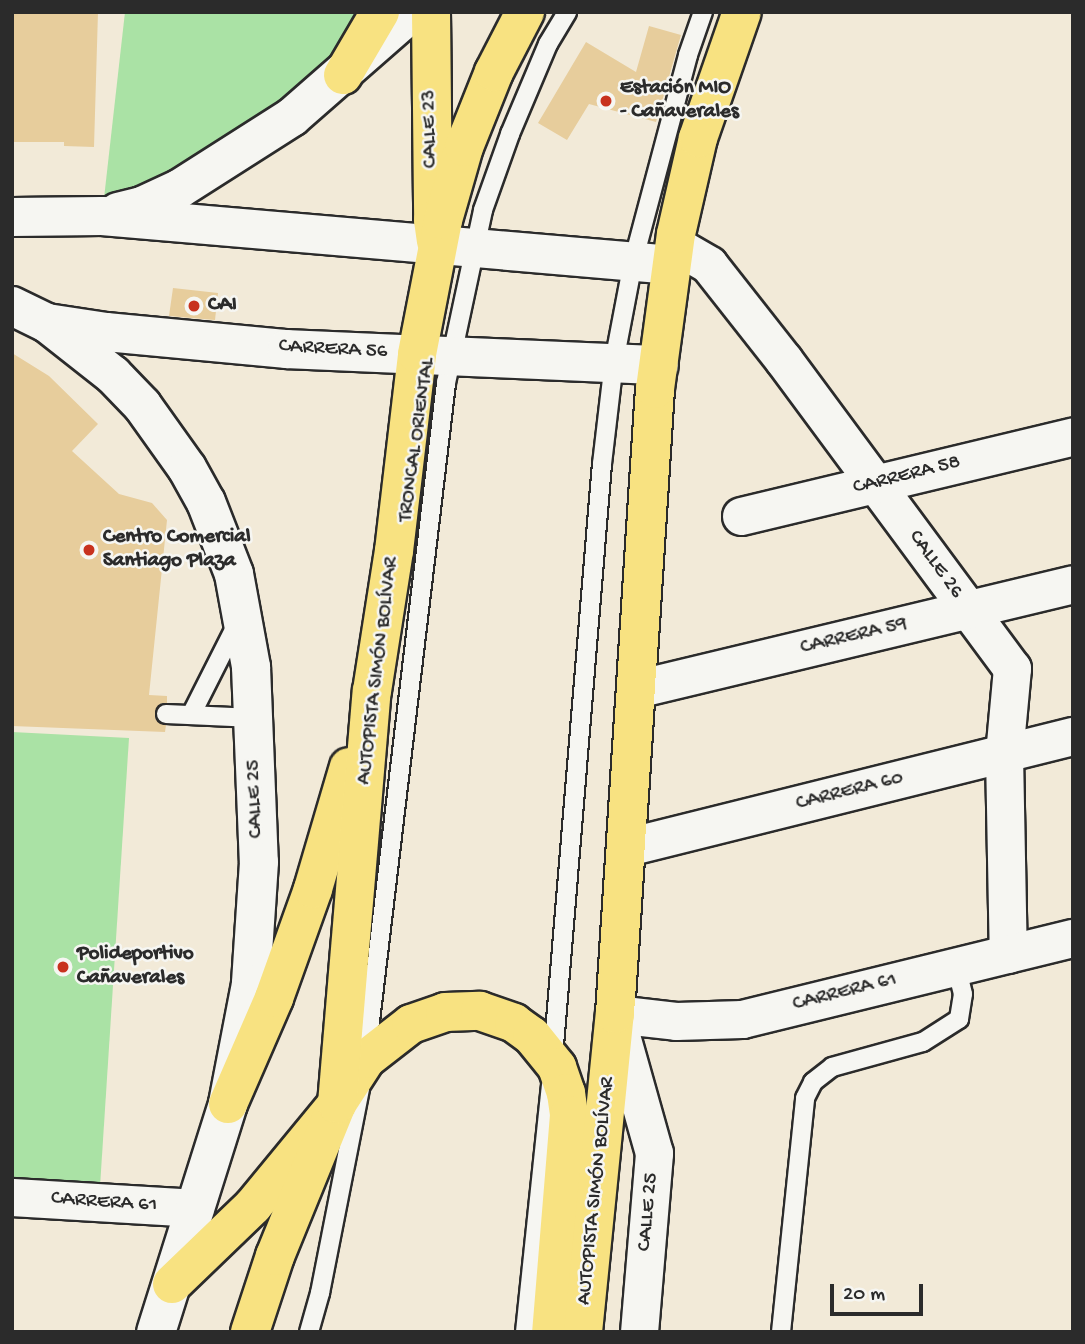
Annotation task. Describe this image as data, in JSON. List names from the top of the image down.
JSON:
{
  "streets": {
    "main road": ["CALLE 23", "AUTOPISTA SIMÓN BOLÍVAR"],
    "street": [
      "CARRERA 56",
      "CARRERA 58",
      "CALLE 26",
      "CARRERA 59",
      "CARRERA 60",
      "CALLE 25",
      "CARRERA 61"
    ],
    "lane": ["TRONCAL ORIENTAL"]
  },
  "crossings": [
    ["CALLE 23", "AUTOPISTA SIMÓN BOLÍVAR"],
    ["CARRERA 56", "TRONCAL ORIENTAL"],
    ["CARRERA 56", "AUTOPISTA SIMÓN BOLÍVAR"],
    ["CARRERA 56", "CALLE 25"],
    ["TRONCAL ORIENTAL", "AUTOPISTA SIMÓN BOLÍVAR"],
    ["CARRERA 58", "CALLE 26"],
    ["CALLE 26", "CARRERA 59"],
    ["CALLE 26", "AUTOPISTA SIMÓN BOLÍVAR"],
    ["CALLE 26", "CARRERA 60"],
    ["CALLE 26", "CARRERA 61"],
    ["CARRERA 59", "AUTOPISTA SIMÓN BOLÍVAR"],
    ["AUTOPISTA SIMÓN BOLÍVAR", "CARRERA 60"],
    ["AUTOPISTA SIMÓN BOLÍVAR", "CALLE 25"],
    ["AUTOPISTA SIMÓN BOLÍVAR", "CARRERA 61"],
    ["CALLE 25", "CARRERA 61"]
  ],
  "places": [
    "Estación MIO - Cañaverales",
    "CAI",
    "Centro Comercial Santiago Plaza",
    "Polideportivo Cañaverales"
  ],
  "scale_bar": "20 m"
}
